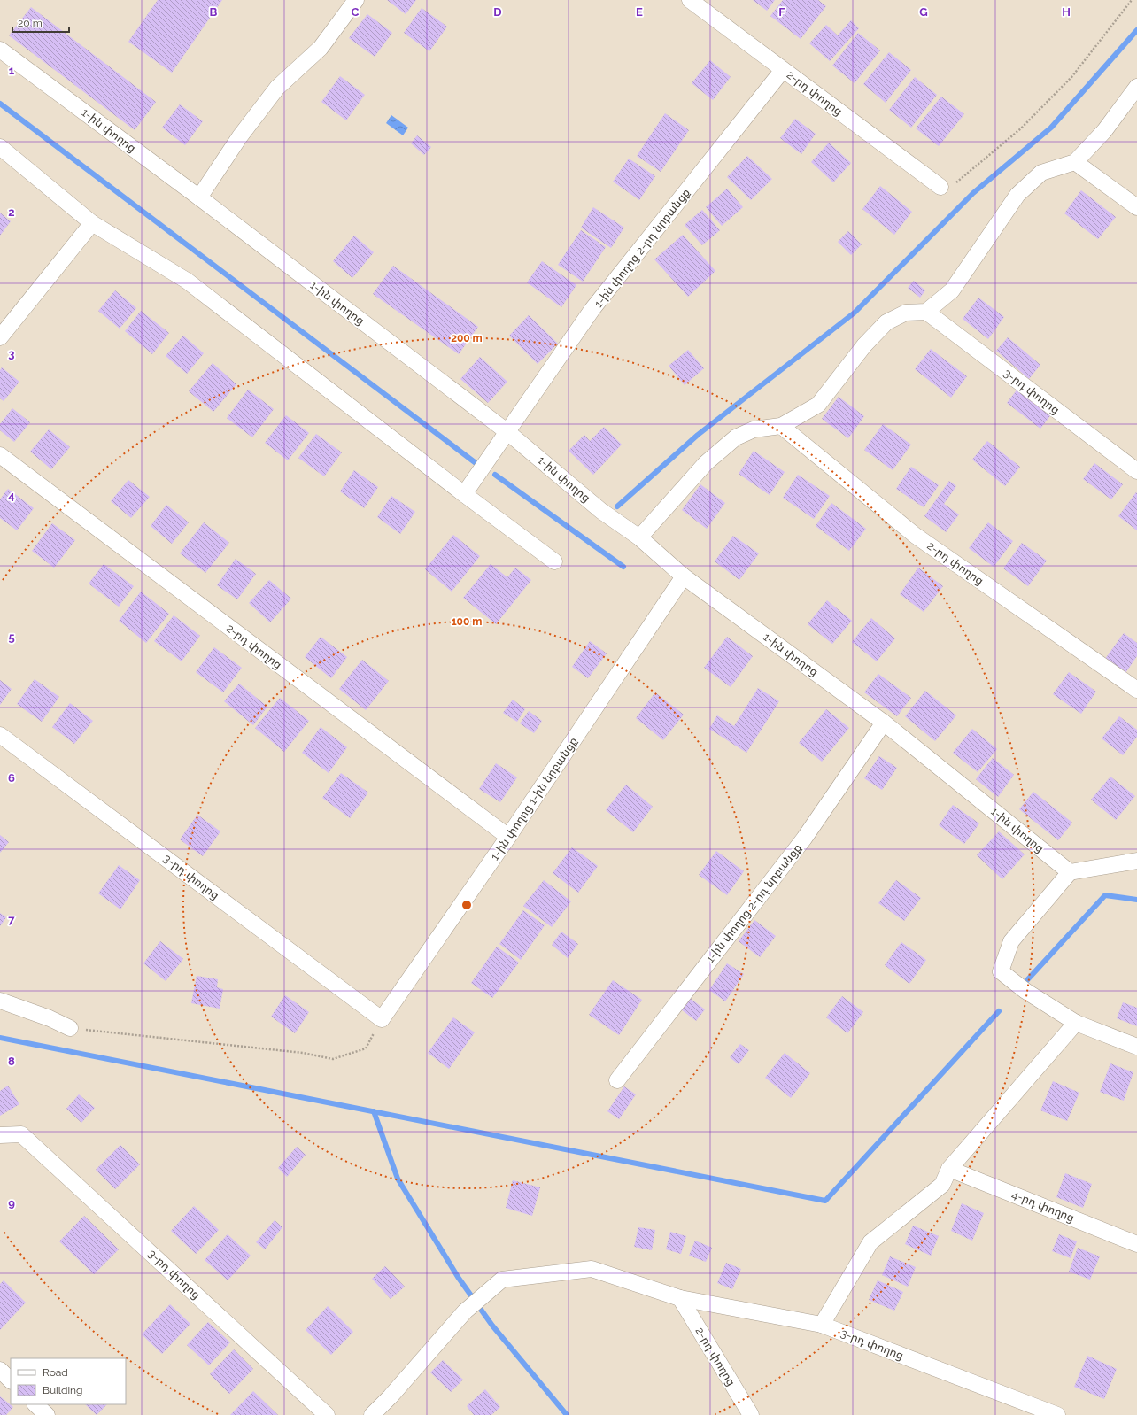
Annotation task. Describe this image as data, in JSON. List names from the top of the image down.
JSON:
{
  "streets": {
    "street": [
      "2-րդ փողոց",
      "1-ին փողոց",
      "1-ին փողոց 2-րդ նրբանցք",
      "3-րդ փողոց",
      "1-ին փողոց 1-ին նրբանցք",
      "4-րդ փողոց"
    ]
  },
  "crossings": [
    ["2-րդ փողոց", "1-ին փողոց 2-րդ նրբանցք"],
    ["2-րդ փողոց", "3-րդ փողոց"],
    ["2-րդ փողոց", "1-ին փողոց 1-ին նրբանցք"],
    ["1-ին փողոց", "1-ին փողոց 2-րդ նրբանցք"],
    ["1-ին փողոց", "1-ին փողոց 1-ին նրբանցք"],
    ["3-րդ փողոց", "1-ին փողոց 1-ին նրբանցք"]
  ],
  "legend": ["Road", "Building"],
  "scale_bar": "20 m",
  "grid": {
    "columns": [
      "B",
      "C",
      "D",
      "E",
      "F",
      "G",
      "H"
    ],
    "rows": [
      "1",
      "2",
      "3",
      "4",
      "5",
      "6",
      "7",
      "8",
      "9"
    ]
  },
  "rings": ["200 m", "100 m"]
}
